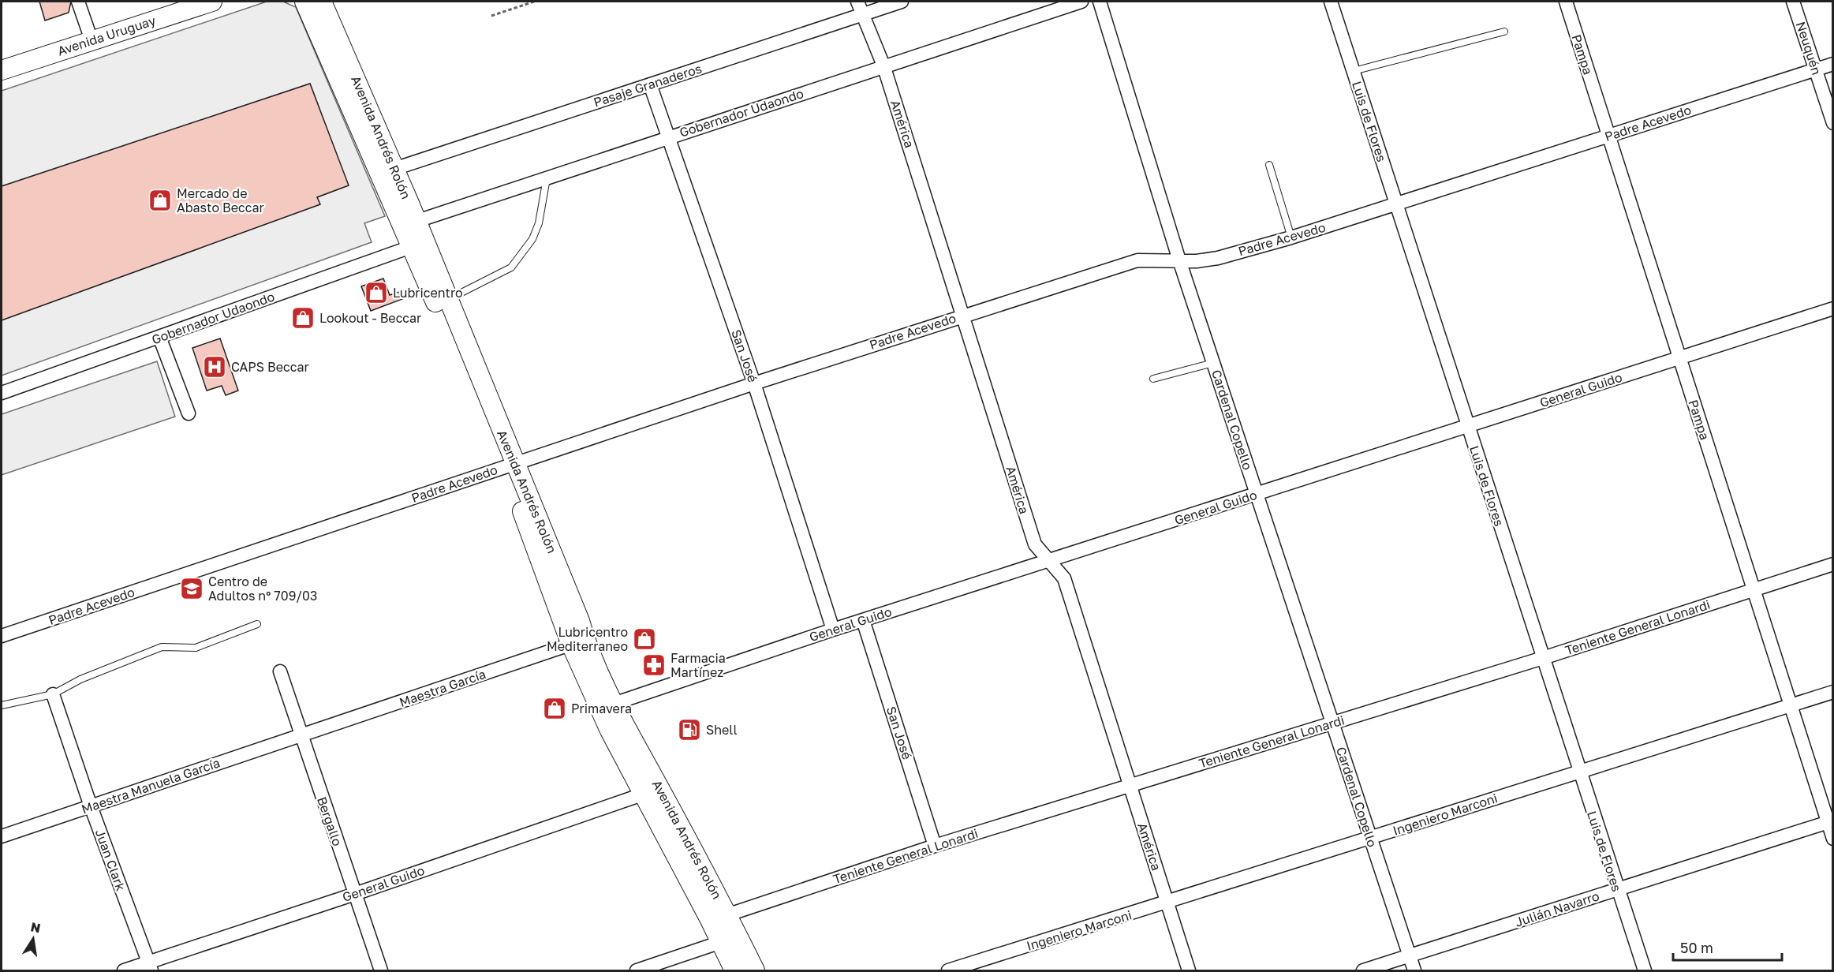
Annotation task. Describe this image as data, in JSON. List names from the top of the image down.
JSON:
{
  "streets": {
    "main road": ["Avenida Uruguay", "Avenida Andrés Rolón"],
    "street": [
      "Neuquén",
      "Pampa",
      "Pasaje Granaderos",
      "Gobernador Udaondo",
      "Luis de Flores",
      "Padre Acevedo",
      "América",
      "San José",
      "General Guido",
      "Cardenal Copello",
      "Teniente General Lonardi",
      "Maestra García",
      "Maestra Manuela García",
      "Ingeniero Marconi",
      "Bergallo",
      "Juan Clark",
      "Julián Navarro"
    ]
  },
  "crossings": [
    ["Neuquén", "Padre Acevedo"],
    ["Pampa", "Padre Acevedo"],
    ["Pampa", "General Guido"],
    ["Pampa", "Teniente General Lonardi"],
    ["Pampa", "Ingeniero Marconi"],
    ["Pampa", "Julián Navarro"],
    ["Pasaje Granaderos", "América"],
    ["Pasaje Granaderos", "Avenida Andrés Rolón"],
    ["Pasaje Granaderos", "San José"],
    ["Gobernador Udaondo", "América"],
    ["Gobernador Udaondo", "Avenida Andrés Rolón"],
    ["Gobernador Udaondo", "San José"],
    ["Luis de Flores", "Padre Acevedo"],
    ["Luis de Flores", "General Guido"],
    ["Luis de Flores", "Teniente General Lonardi"],
    ["Luis de Flores", "Ingeniero Marconi"],
    ["Luis de Flores", "Julián Navarro"],
    ["Padre Acevedo", "América"],
    ["Padre Acevedo", "Avenida Andrés Rolón"],
    ["Padre Acevedo", "San José"],
    ["Padre Acevedo", "Cardenal Copello"],
    ["América", "General Guido"],
    ["América", "Teniente General Lonardi"],
    ["América", "Ingeniero Marconi"],
    ["Avenida Andrés Rolón", "General Guido"],
    ["Avenida Andrés Rolón", "Teniente General Lonardi"],
    ["Avenida Andrés Rolón", "Maestra García"],
    ["San José", "General Guido"],
    ["San José", "Teniente General Lonardi"],
    ["General Guido", "Cardenal Copello"],
    ["General Guido", "Bergallo"],
    ["General Guido", "Juan Clark"],
    ["Cardenal Copello", "Teniente General Lonardi"],
    ["Cardenal Copello", "Ingeniero Marconi"],
    ["Cardenal Copello", "Julián Navarro"],
    ["Maestra García", "Maestra Manuela García"],
    ["Maestra García", "Bergallo"],
    ["Maestra Manuela García", "Bergallo"],
    ["Maestra Manuela García", "Juan Clark"]
  ],
  "places": {
    "shop": [
      "Mercado de Abasto Beccar",
      "Lubricentro",
      "Lookout - Beccar",
      "Lubricentro Mediterraneo",
      "Primavera"
    ],
    "hospital": ["CAPS Beccar"],
    "school or university": ["Centro de Adultos nº 709/03"],
    "pharmacy": ["Farmacia Martínez"],
    "fuel station": ["Shell"]
  },
  "scale_bar": "50 m",
  "north": "top"
}
